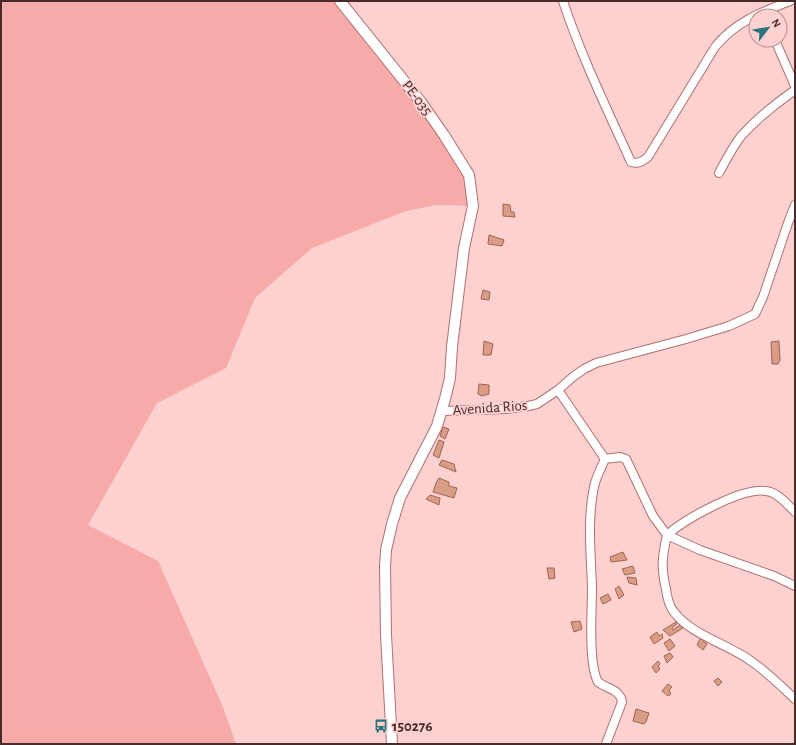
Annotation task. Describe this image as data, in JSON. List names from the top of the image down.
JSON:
{
  "streets": {
    "main road": ["PE-035"],
    "street": ["Avenida Rios"]
  },
  "crossings": [
    ["PE-035", "Avenida Rios"]
  ],
  "places": {
    "bus stop": ["150276"]
  },
  "north": "top right"
}
